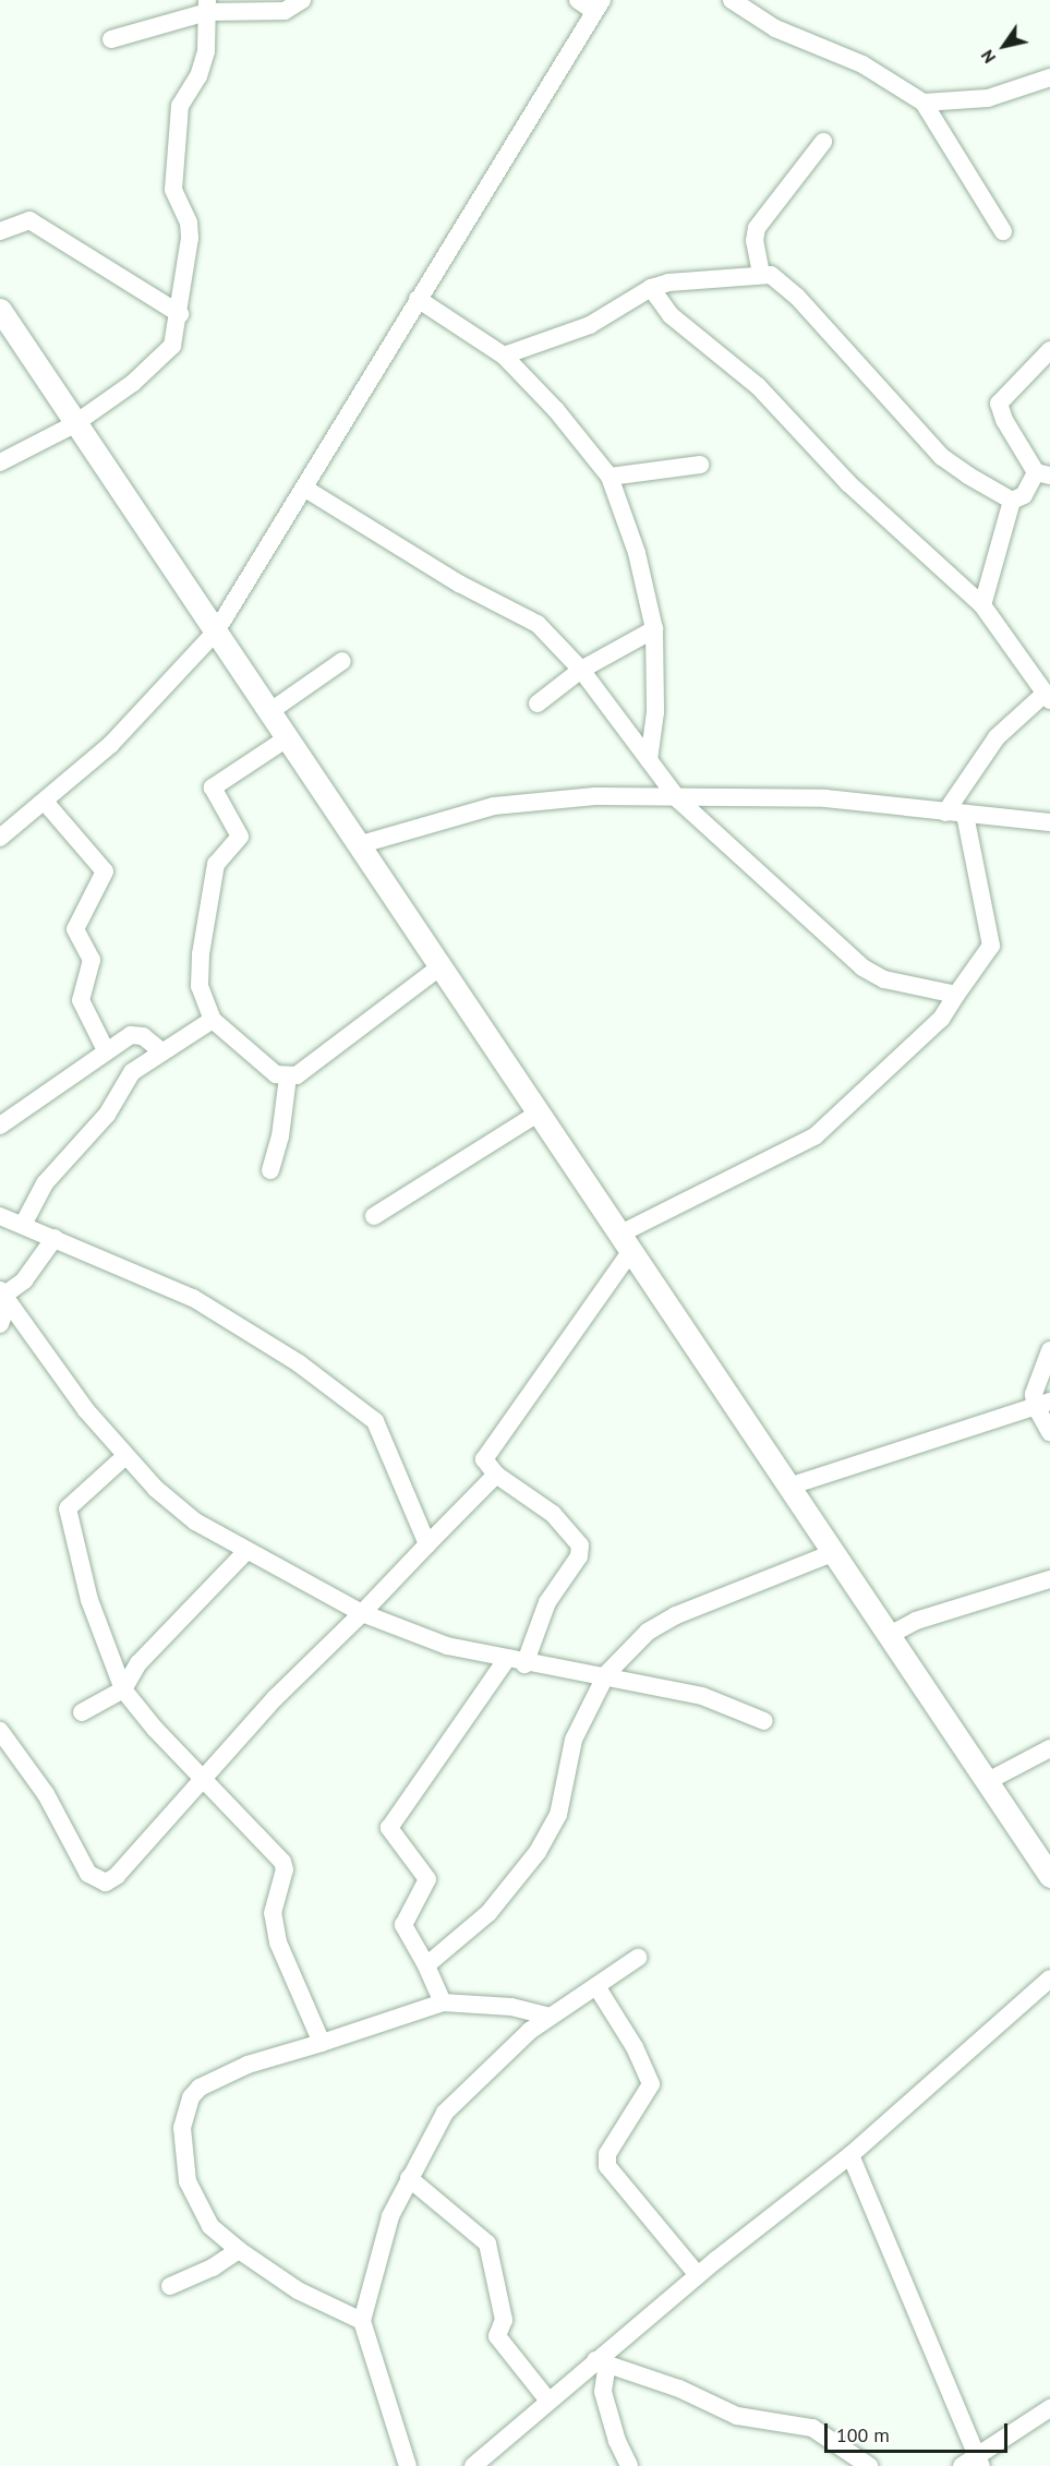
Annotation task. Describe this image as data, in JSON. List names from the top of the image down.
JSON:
{
  "scale_bar": "100 m",
  "north": "bottom left"
}
